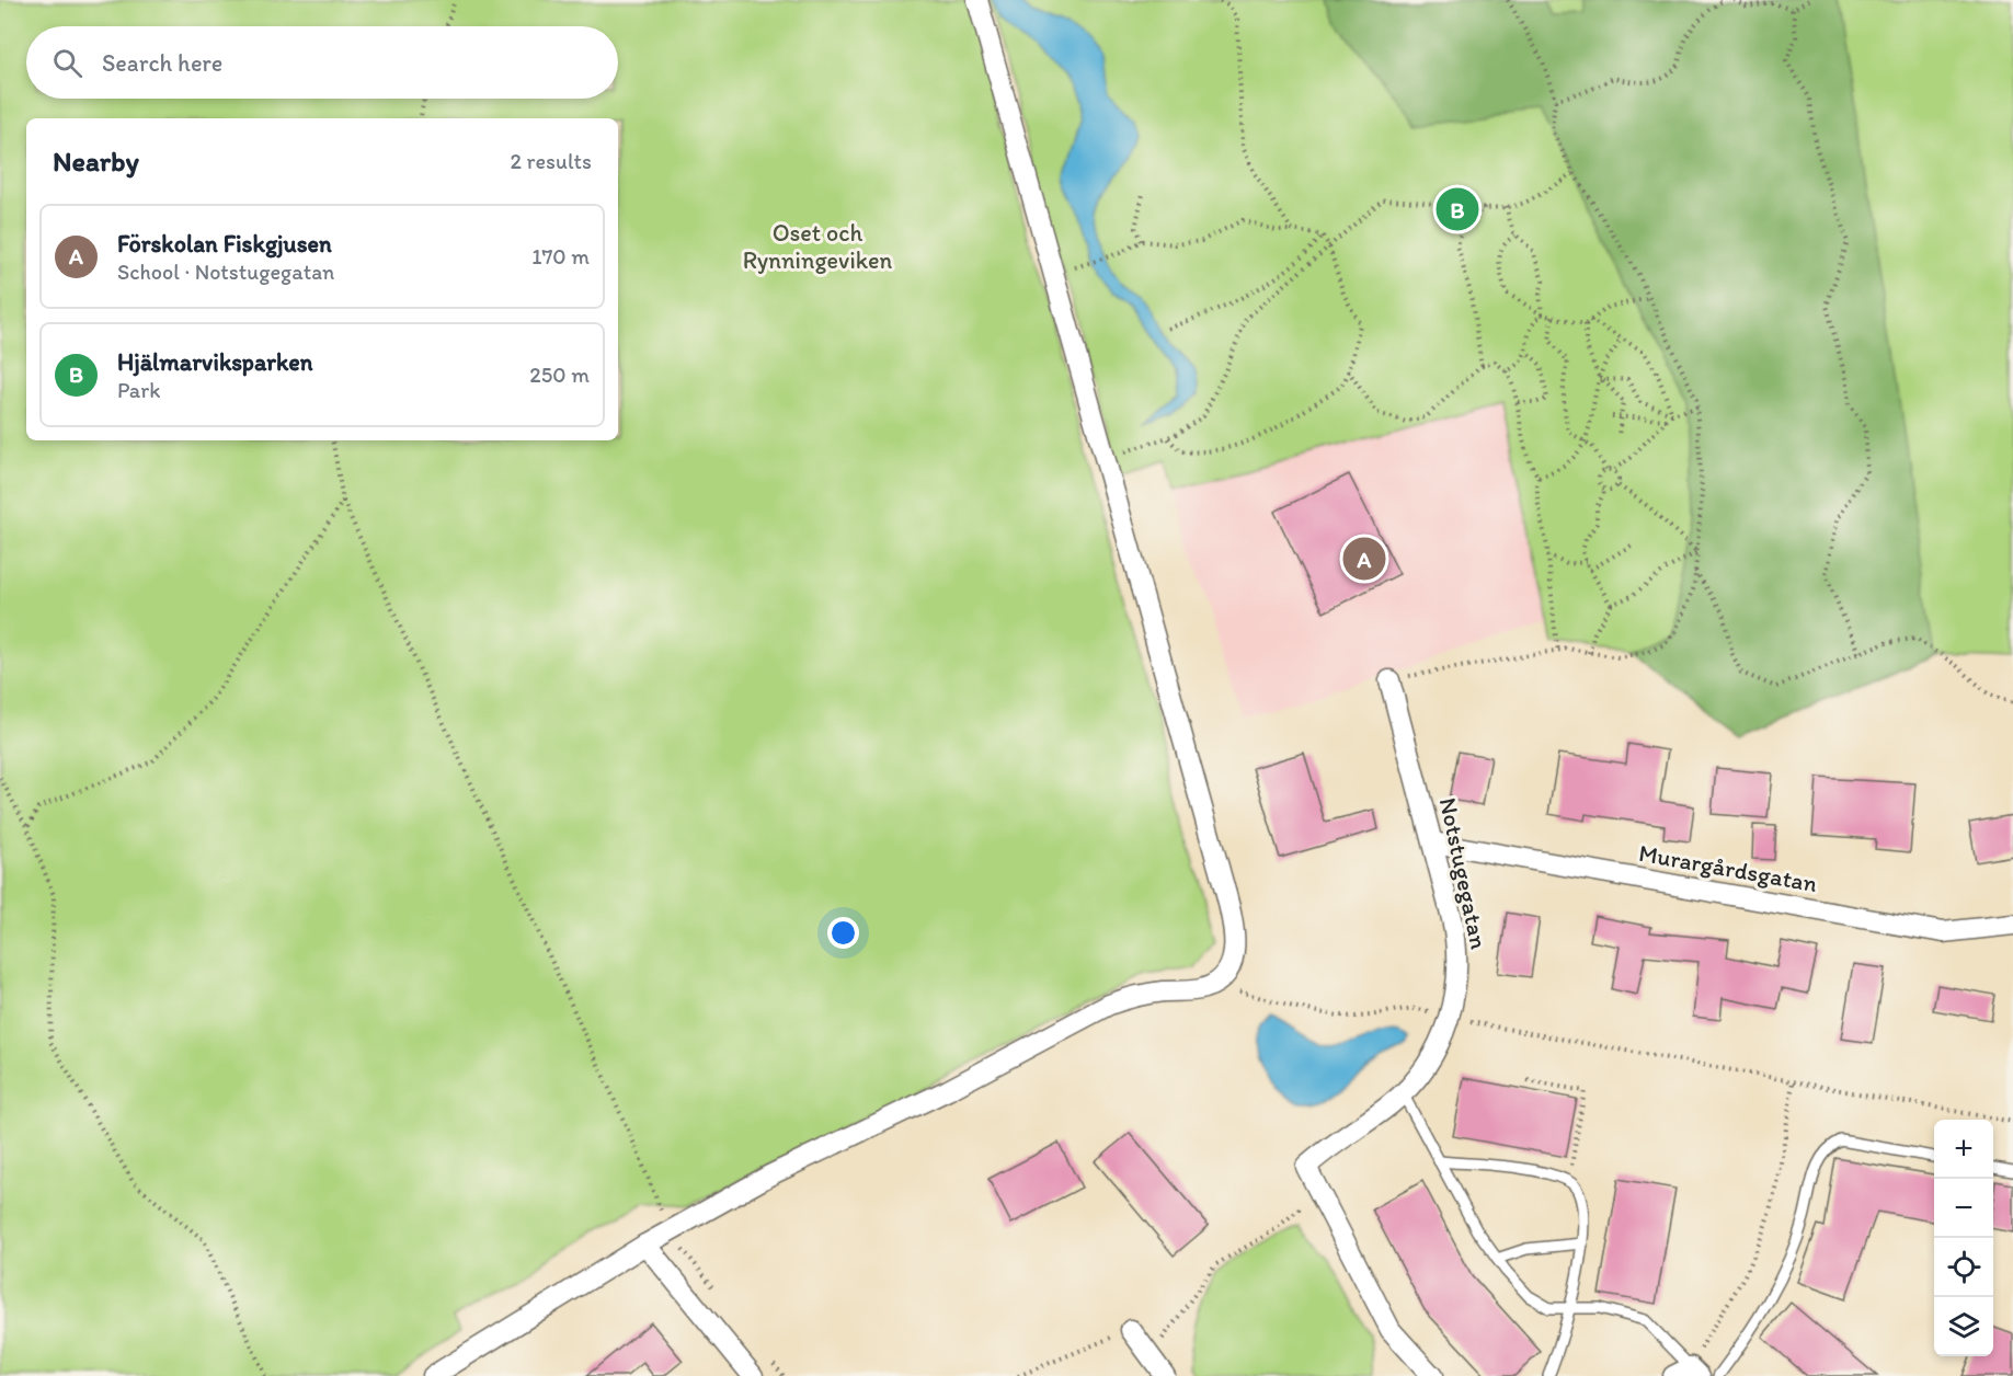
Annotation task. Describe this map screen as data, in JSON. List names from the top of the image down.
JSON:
{
  "streets": {
    "street": ["Murargårdsgatan", "Notstugegatan"]
  },
  "crossings": [
    ["Murargårdsgatan", "Notstugegatan"]
  ],
  "parks": ["Oset och Rynningeviken"],
  "page": {
    "search": "Search here",
    "heading": ["Nearby", "2 results"],
    "pins": ["B", "A"],
    "list": [
      {
        "mark": "A",
        "name": "Förskolan Fiskgjusen",
        "note": "School · Notstugegatan",
        "value": "170 m"
      },
      {
        "mark": "B",
        "name": "Hjälmarviksparken",
        "note": "Park",
        "value": "250 m"
      }
    ],
    "map_buttons": ["+", "−"]
  }
}
